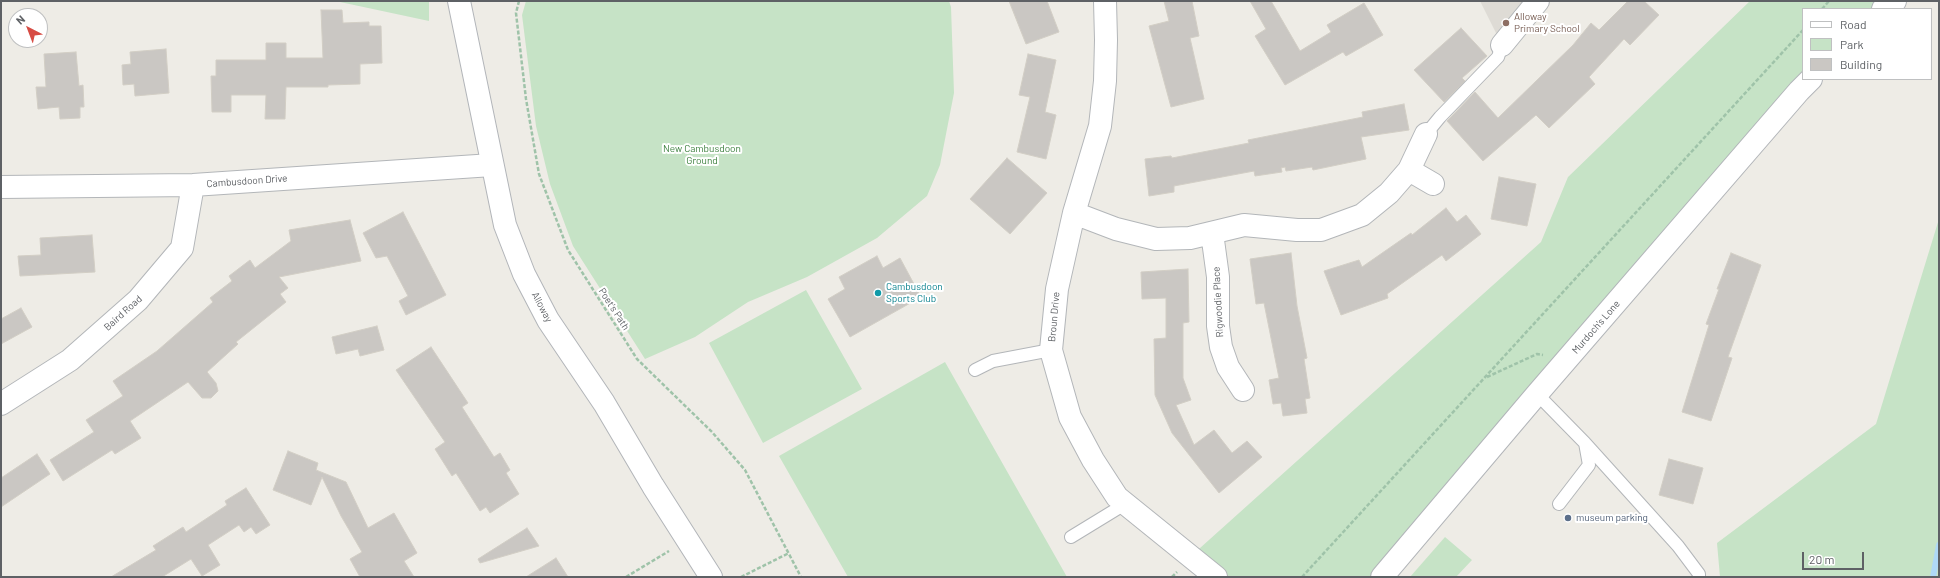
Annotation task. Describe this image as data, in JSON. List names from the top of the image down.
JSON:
{
  "streets": {
    "street": [
      "Cambusdoon Drive",
      "Rigwoodie Place",
      "Alloway",
      "Baird Road",
      "Broun Drive",
      "Murdoch's Lone"
    ],
    "path": ["Poet's Path"]
  },
  "crossings": [
    ["Cambusdoon Drive", "Alloway"],
    ["Cambusdoon Drive", "Baird Road"]
  ],
  "parks": ["New Cambusdoon Ground"],
  "places": ["Alloway Primary School", "Cambusdoon Sports Club", "museum parking"],
  "legend": ["Road", "Park", "Building"],
  "scale_bar": "20 m",
  "north": "top left"
}
